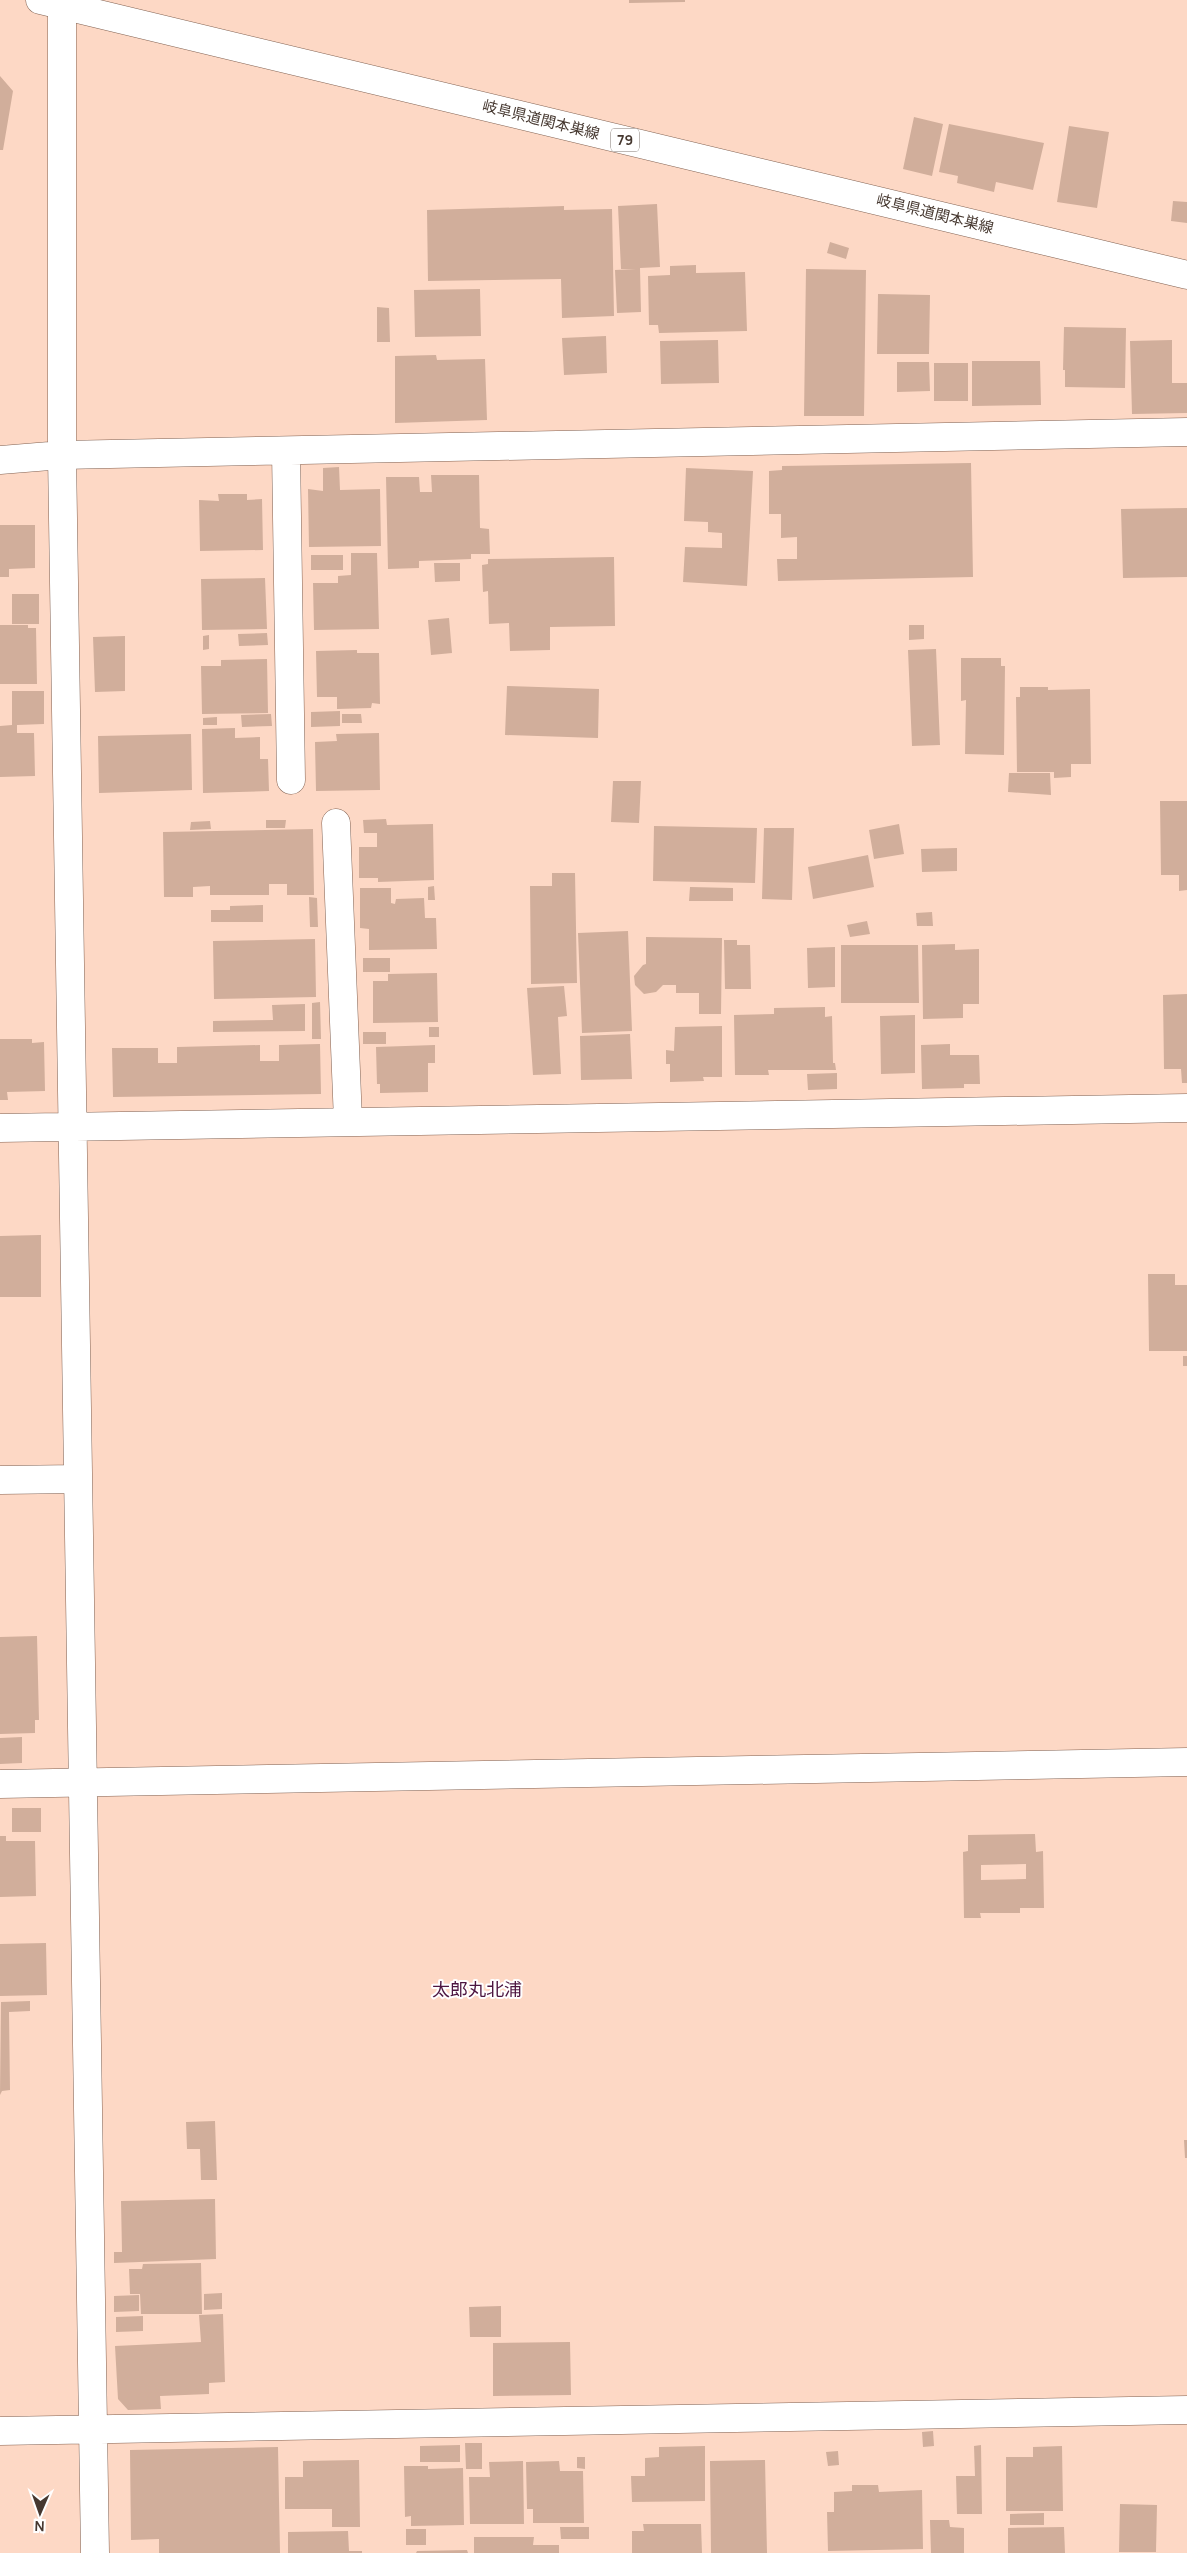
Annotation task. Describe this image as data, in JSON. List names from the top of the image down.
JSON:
{
  "streets": {
    "street": ["岐阜県道関本巣線", "79"]
  },
  "districts": ["太郎丸北浦"],
  "north": "bottom"
}
